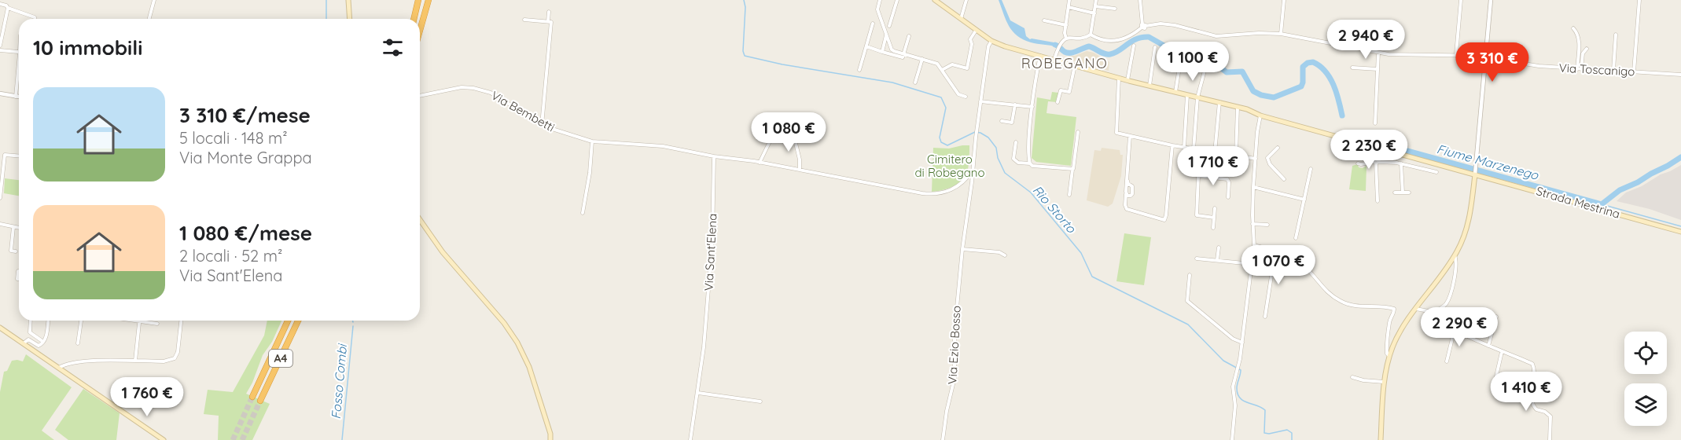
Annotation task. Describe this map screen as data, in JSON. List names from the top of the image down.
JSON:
{
  "streets": {
    "highway": ["A4"],
    "main road": ["Strada Mestrina"],
    "street": [
      "Via Toscanigo",
      "Via Bembetti",
      "Via Sant'Elena",
      "Via Ezio Bosso"
    ]
  },
  "crossings": [
    ["Via Bembetti", "Via Sant'Elena"]
  ],
  "districts": ["ROBEGANO"],
  "water": ["Fiume Marzenego", "Rio Storto", "Fosso Combi"],
  "parks": ["Cimitero di Robegano"],
  "page": {
    "heading": "10 immobili",
    "price": [
      "2 940 €",
      "1 100 €",
      "3 310 €",
      "1 080 €",
      "2 230 €",
      "1 710 €",
      "1 070 €",
      "2 290 €",
      "1 410 €",
      "1 760 €"
    ],
    "list": [
      {
        "name": "3 310 €/mese",
        "note": "5 locali · 148 m² · Via Monte Grappa"
      },
      {
        "name": "1 080 €/mese",
        "note": "2 locali · 52 m² · Via Sant'Elena"
      }
    ]
  }
}
